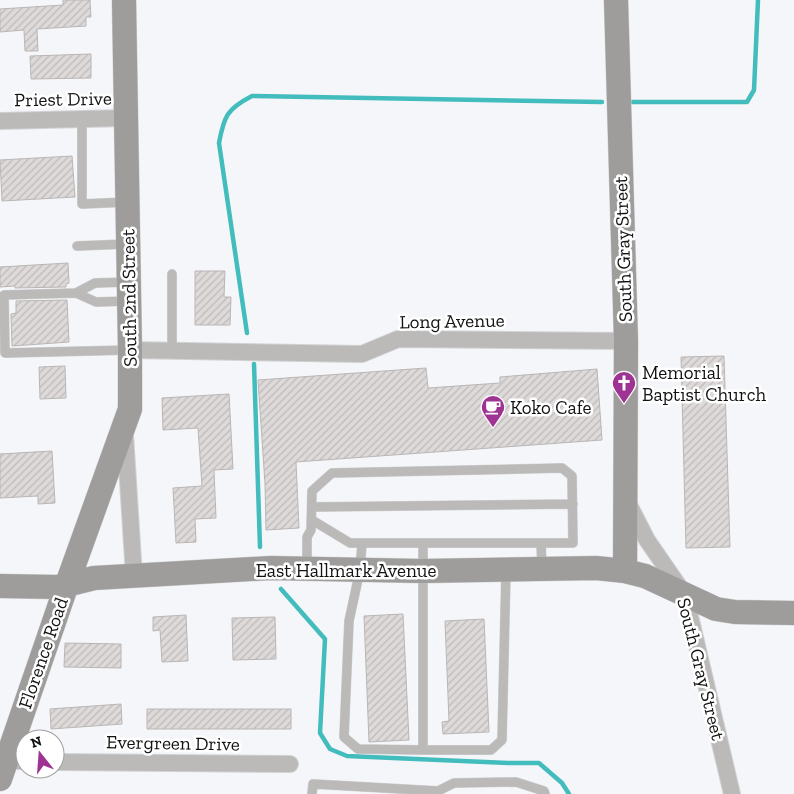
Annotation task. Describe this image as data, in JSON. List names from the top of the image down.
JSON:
{
  "streets": {
    "street": [
      "Priest Drive",
      "South Gray Street",
      "South 2nd Street",
      "Long Avenue",
      "East Hallmark Avenue",
      "Florence Road",
      "Evergreen Drive"
    ]
  },
  "crossings": [
    ["Priest Drive", "South 2nd Street"],
    ["South Gray Street", "Long Avenue"],
    ["South Gray Street", "East Hallmark Avenue"],
    ["South 2nd Street", "Long Avenue"],
    ["South 2nd Street", "East Hallmark Avenue"],
    ["South 2nd Street", "Florence Road"],
    ["East Hallmark Avenue", "Florence Road"]
  ],
  "places": {
    "church": ["Memorial Baptist Church"],
    "cafe": ["Koko Cafe"]
  },
  "north": "top"
}
